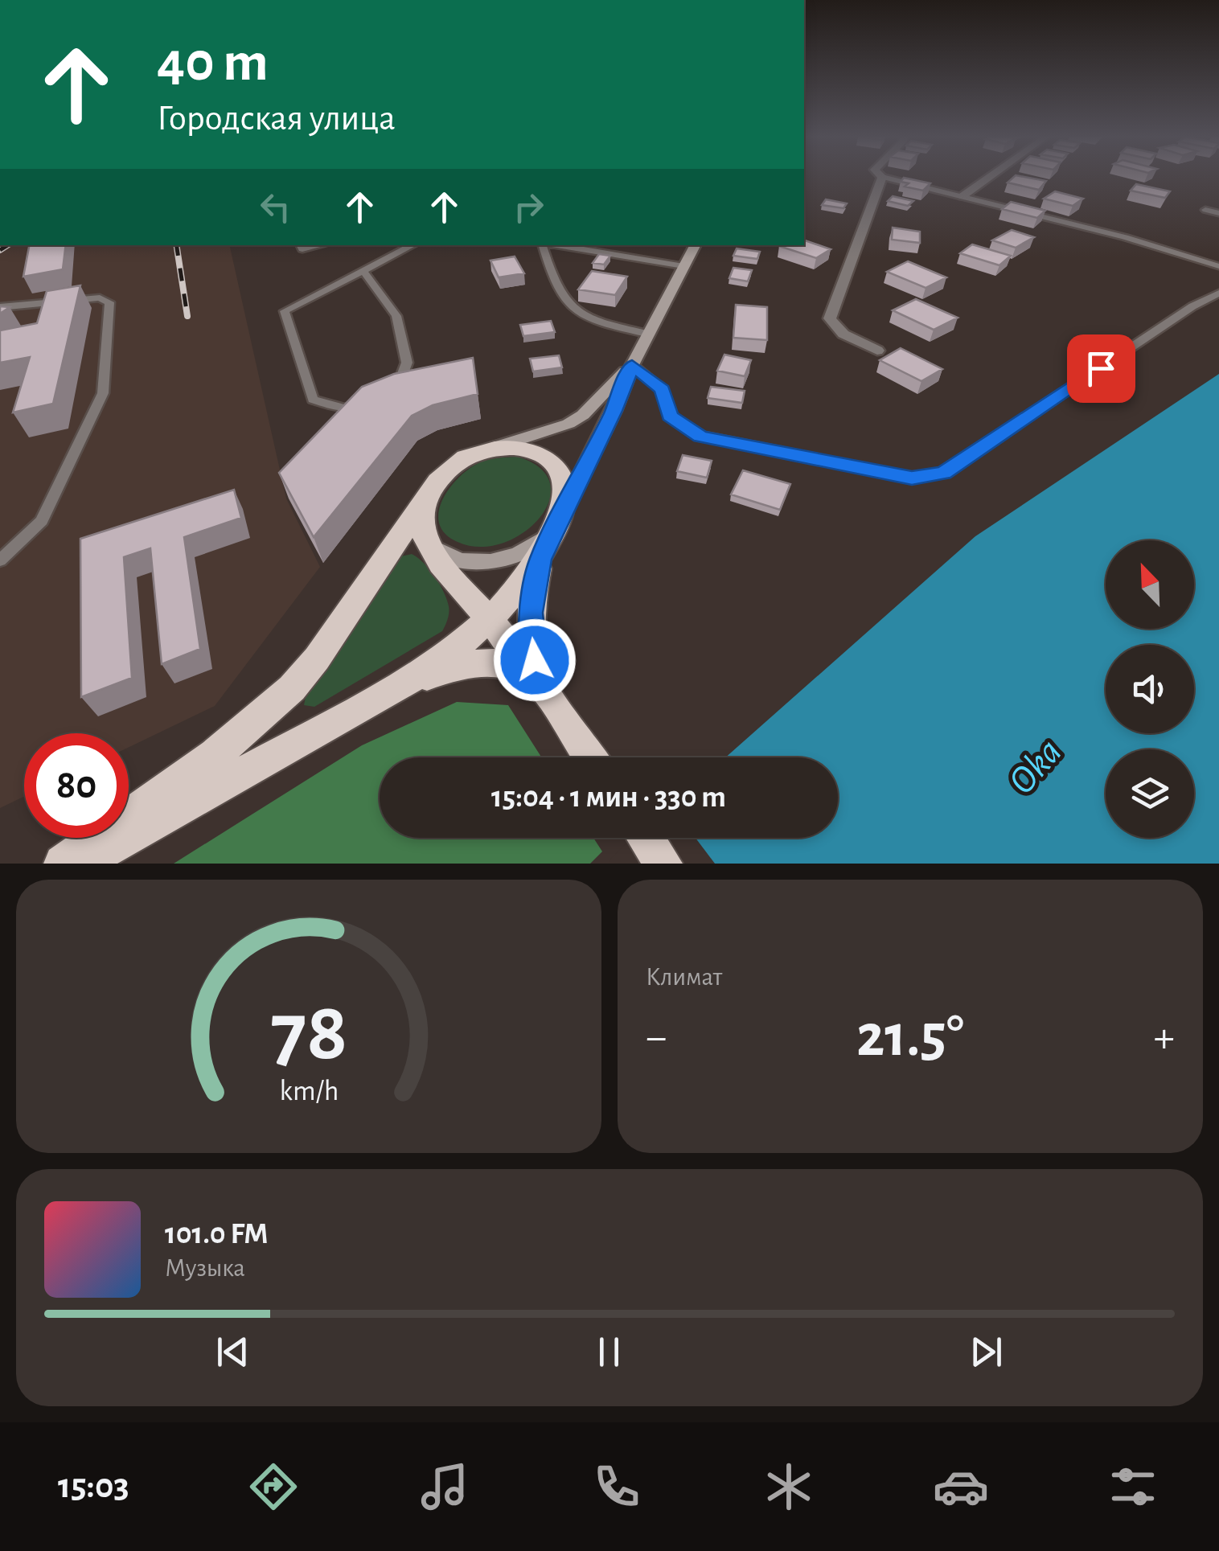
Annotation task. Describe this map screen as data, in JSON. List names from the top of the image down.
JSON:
{
  "water": ["Oka"],
  "north": "top left",
  "page": {
    "turn": ["40 m", "Городская улица"],
    "limit": "80",
    "trip": "15:04 · 1 мин · 330 m",
    "tile": "Климат",
    "heat": ["−", "21.5°", "+"],
    "song": ["101.0 FM", "Музыка"],
    "tabs": "15:03",
    "gauge": ["78", "km/h"]
  }
}
